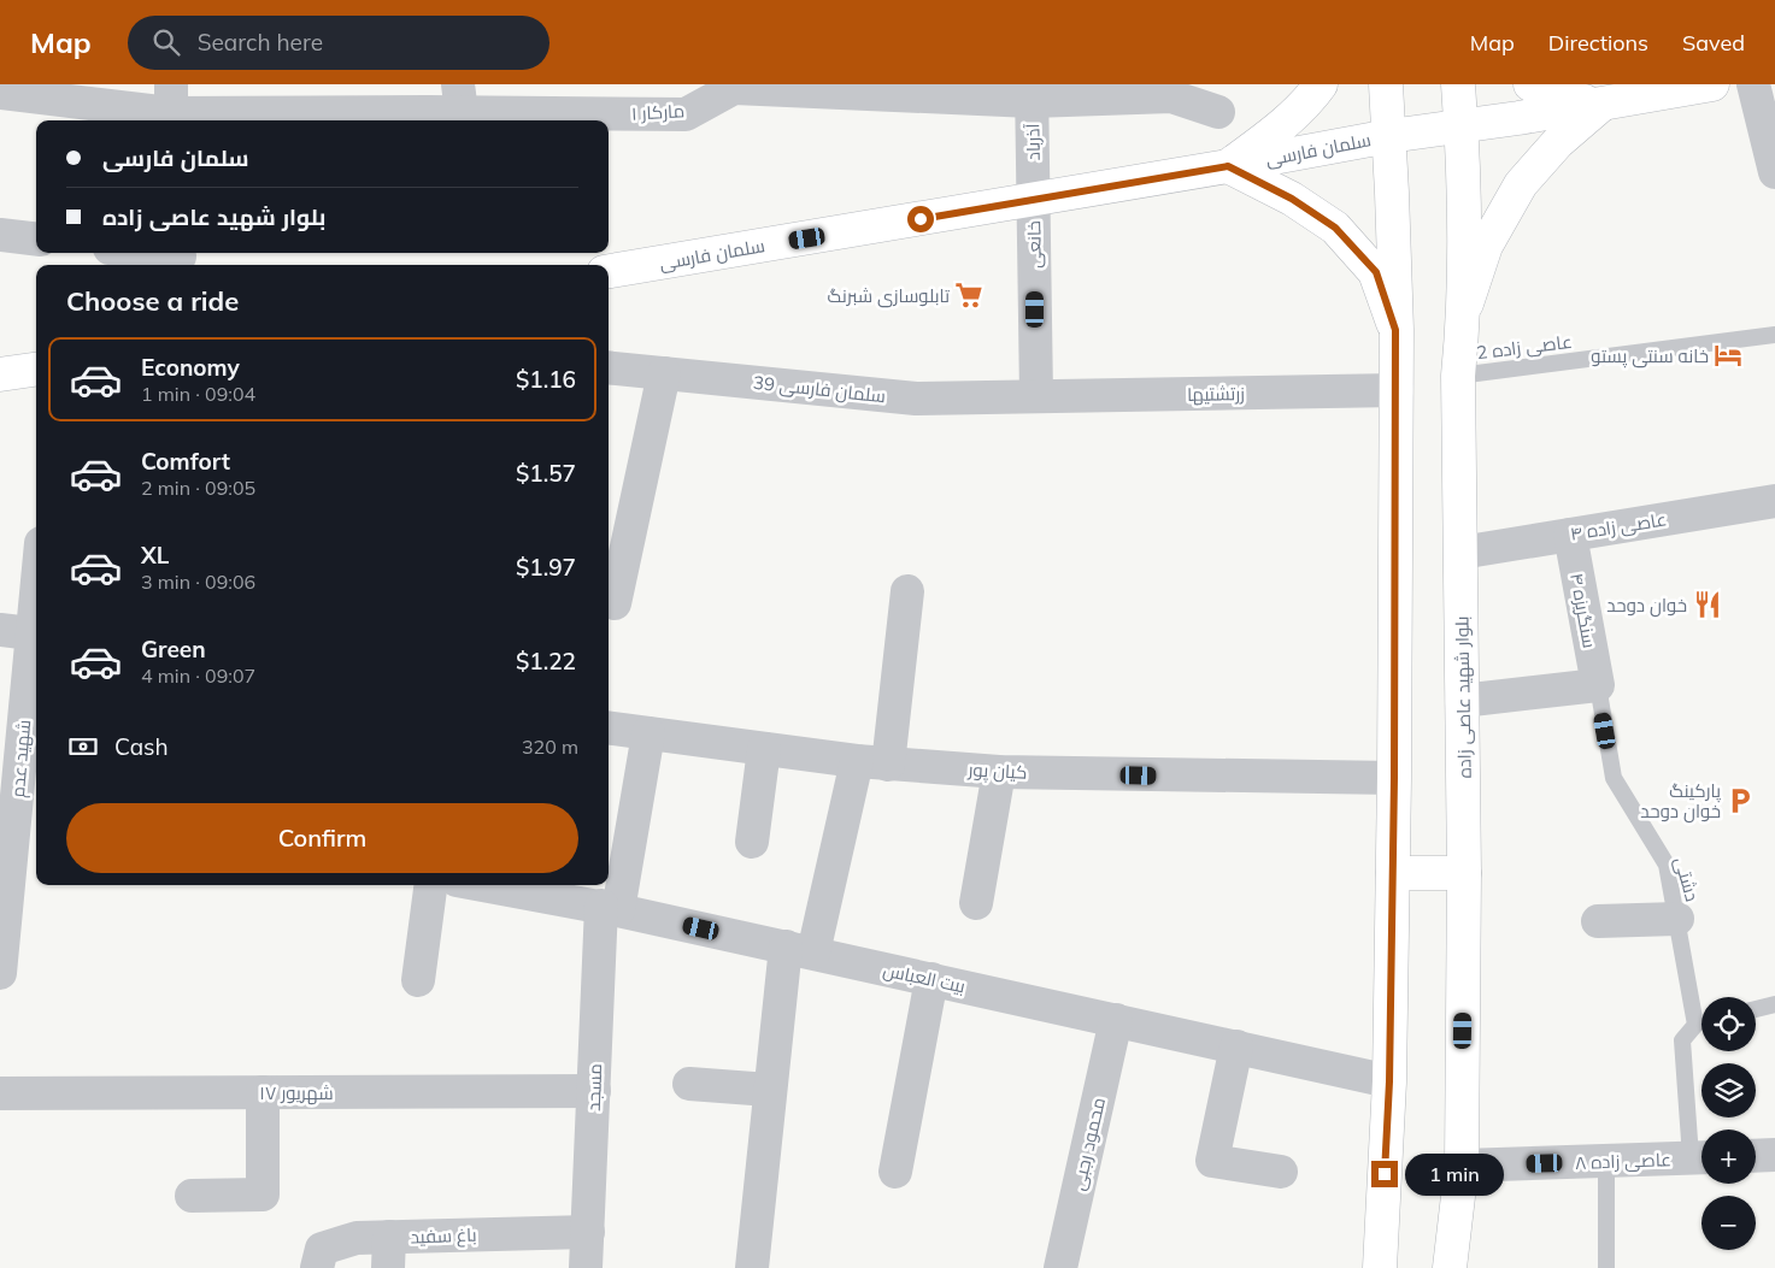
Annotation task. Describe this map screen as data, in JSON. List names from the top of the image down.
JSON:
{
  "streets": {
    "main road": ["سلمان فارسی", "بلوار شهید عاصی زاده"],
    "street": [
      "مارکار ۱",
      "آذرباد",
      "خانعی",
      "سلمان فارسی 39",
      "زرتشتیها",
      "عاصی زاده ۴",
      "سنگریزه ۴",
      "شهید عدم",
      "کیان پور",
      "بیت العباس",
      "مسجد",
      "۱۷ شهریور",
      "محمود رجبی",
      "عاصی زاده ۸",
      "باغ سفید"
    ],
    "lane": ["عاصی زاده 2", "دشتی"]
  },
  "crossings": [
    ["مارکار ۱", "آذرباد"],
    ["آذرباد", "سلمان فارسی"],
    ["آذرباد", "خانعی"],
    ["سلمان فارسی", "خانعی"],
    ["سلمان فارسی", "بلوار شهید عاصی زاده"],
    ["خانعی", "سلمان فارسی 39"],
    ["خانعی", "زرتشتیها"],
    ["عاصی زاده 2", "بلوار شهید عاصی زاده"],
    ["سلمان فارسی 39", "زرتشتیها"],
    ["عاصی زاده ۴", "سنگریزه ۴"],
    ["عاصی زاده ۴", "بلوار شهید عاصی زاده"],
    ["سنگریزه ۴", "دشتی"],
    ["بلوار شهید عاصی زاده", "عاصی زاده ۸"],
    ["کیان پور", "مسجد"],
    ["بیت العباس", "مسجد"],
    ["بیت العباس", "محمود رجبی"],
    ["مسجد", "۱۷ شهریور"],
    ["مسجد", "باغ سفید"]
  ],
  "places": {
    "supermarket": ["تابلوسازی شبرنگ"],
    "hotel": ["خانه سنتی پستو"],
    "restaurant": ["خوان دوحد"],
    "parking": ["پارکینگ خوان دوحد"]
  },
  "page": {
    "header": "Map",
    "search": "Search here",
    "nav": ["Map", "Directions", "Saved"],
    "banner": ["سلمان فارسی", "بلوار شهید عاصی زاده"],
    "heading": "Choose a ride",
    "list": [
      {
        "name": "Economy",
        "note": "1 min · 09:04",
        "value": "$1.16"
      },
      {
        "name": "Comfort",
        "note": "2 min · 09:05",
        "value": "$1.57"
      },
      {
        "name": "XL",
        "note": "3 min · 09:06",
        "value": "$1.97"
      },
      {
        "name": "Green",
        "note": "4 min · 09:07",
        "value": "$1.22"
      }
    ],
    "pay": ["Cash", "320 m"],
    "buttons": "Confirm",
    "map_buttons": ["+", "−"],
    "bubble": "1 min"
  }
}
